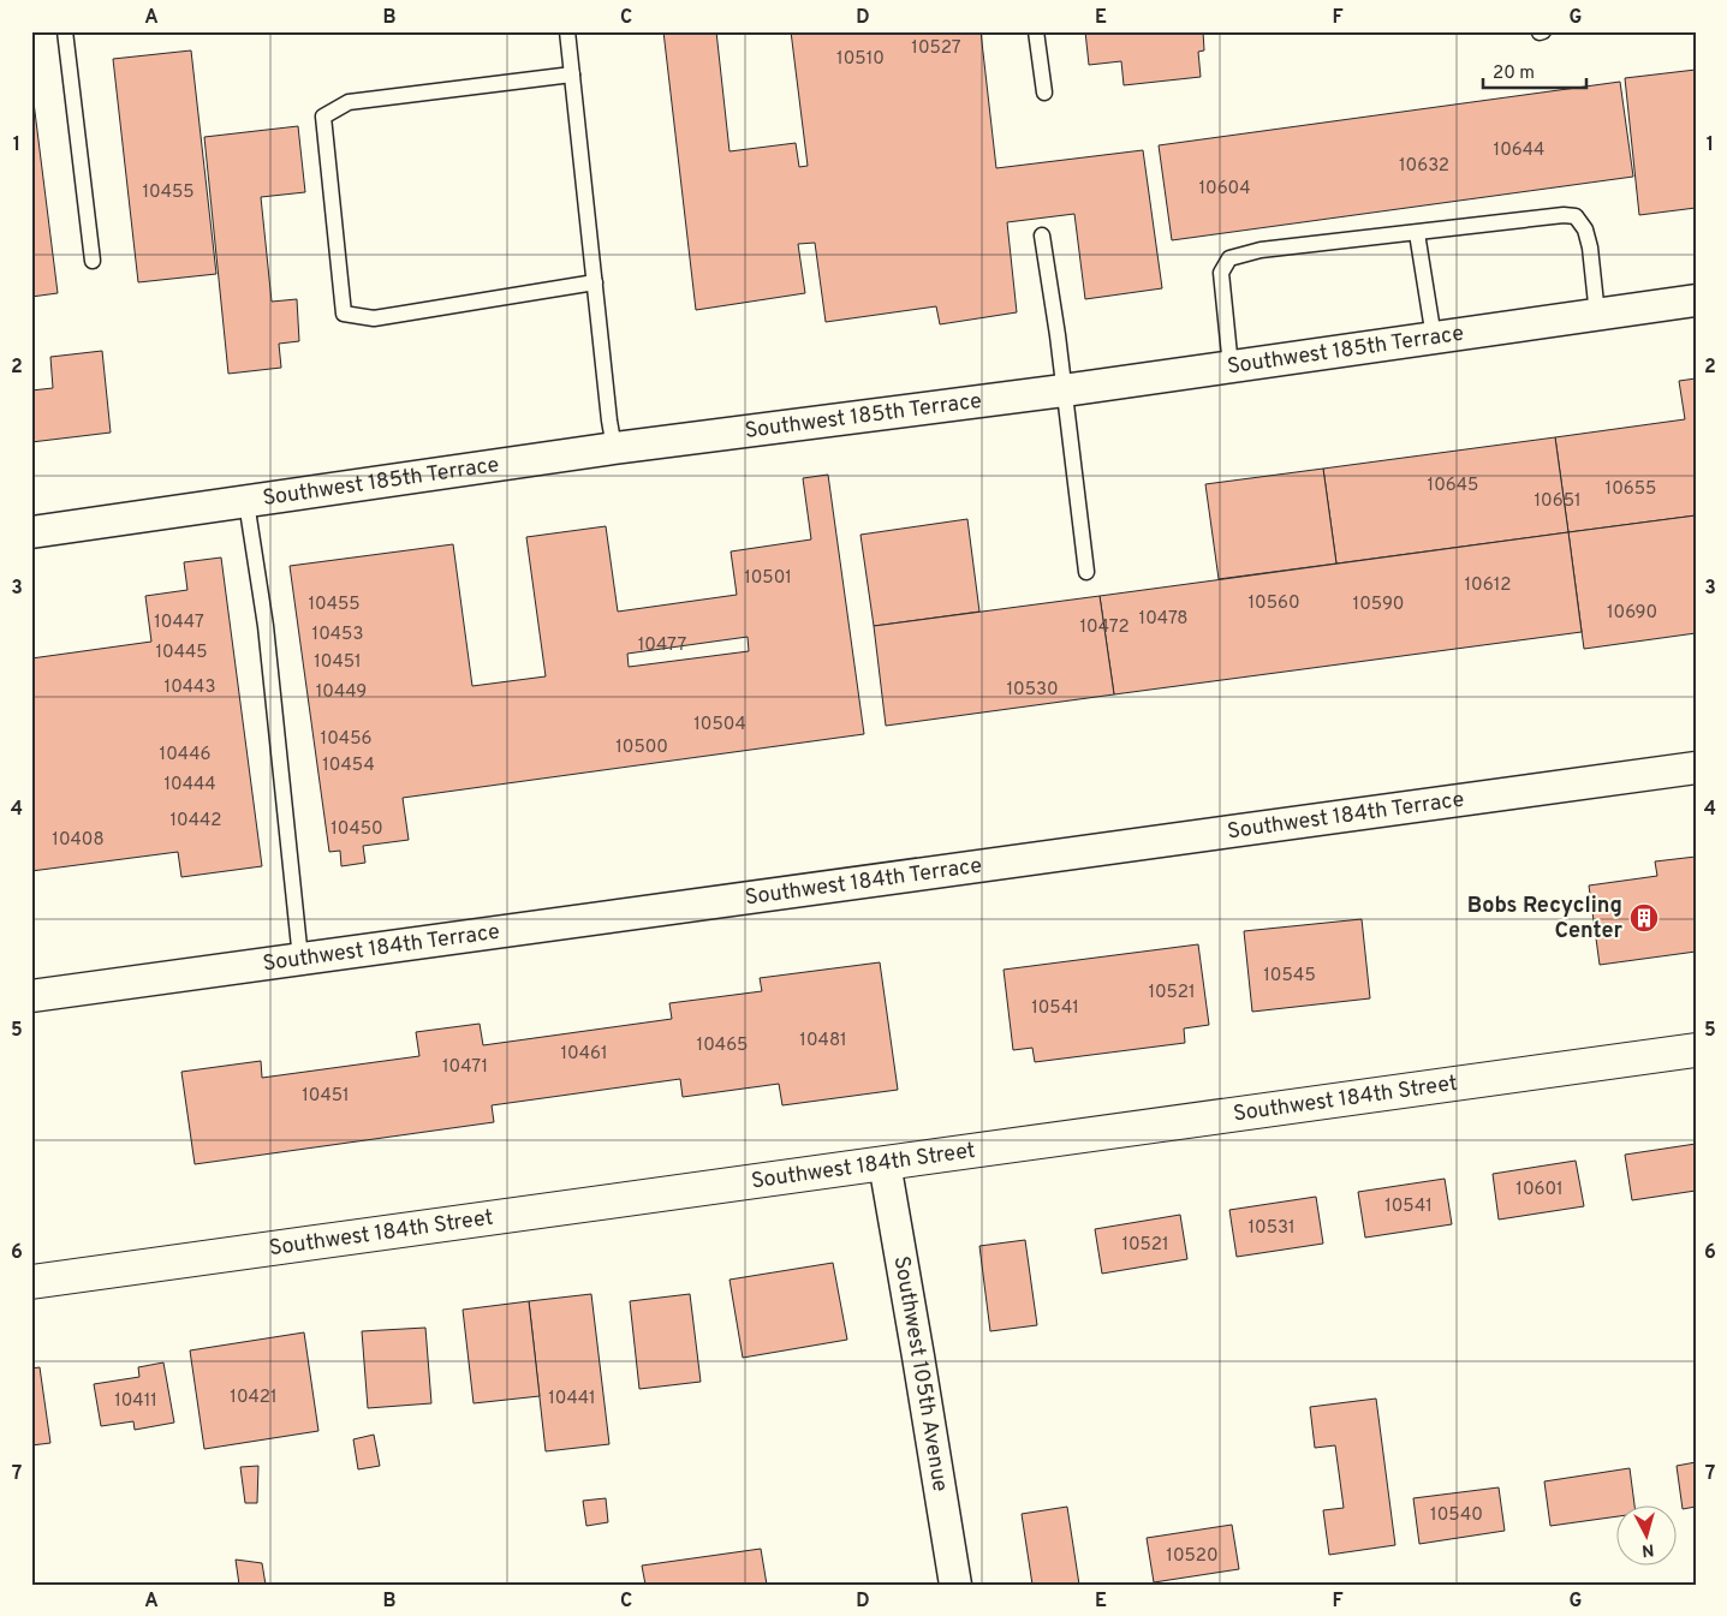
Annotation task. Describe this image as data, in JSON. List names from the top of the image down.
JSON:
{
  "streets": {
    "main road": ["Southwest 184th Street"],
    "street": ["Southwest 185th Terrace", "Southwest 184th Terrace", "Southwest 105th Avenue"]
  },
  "crossings": [
    ["Southwest 184th Street", "Southwest 105th Avenue"]
  ],
  "places": {
    "building": ["Bobs Recycling Center"]
  },
  "house_numbers": [
    "10527",
    "10510",
    "10644",
    "10632",
    "10604",
    "10455",
    "10645",
    "10655",
    "10651",
    "10501",
    "10612",
    "10560",
    "10455",
    "10590",
    "10690",
    "10478",
    "10447",
    "10472",
    "10453",
    "10477",
    "10445",
    "10451",
    "10443",
    "10530",
    "10449",
    "10504",
    "10456",
    "10500",
    "10446",
    "10454",
    "10444",
    "10442",
    "10450",
    "10408",
    "10545",
    "10521",
    "10541",
    "10481",
    "10465",
    "10461",
    "10471",
    "10451",
    "10601",
    "10541",
    "10531",
    "10521",
    "10421",
    "10441",
    "10411",
    "10540",
    "10520"
  ],
  "scale_bar": "20 m",
  "north": "bottom",
  "grid": {
    "columns": [
      "A",
      "B",
      "C",
      "D",
      "E",
      "F",
      "G"
    ],
    "rows": [
      "1",
      "2",
      "3",
      "4",
      "5",
      "6",
      "7"
    ]
  }
}
